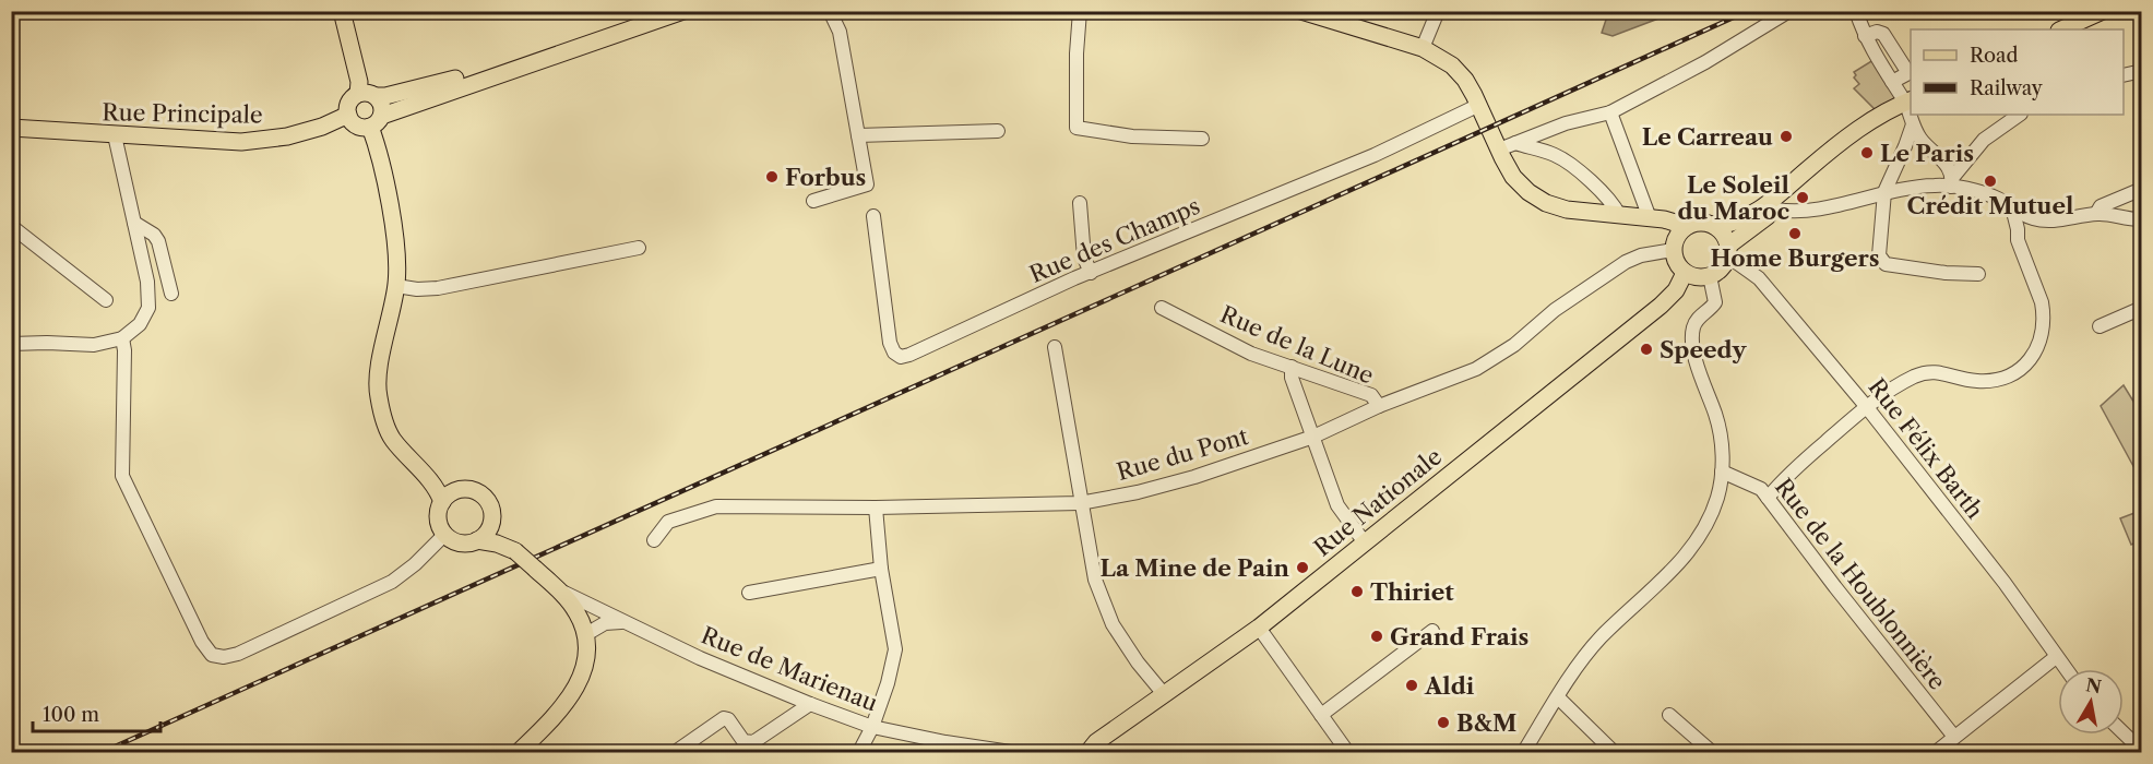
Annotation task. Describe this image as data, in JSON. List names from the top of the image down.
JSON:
{
  "streets": {
    "main road": ["Rue Principale", "Rue Nationale"],
    "street": [
      "Rue des Champs",
      "Rue de la Lune",
      "Rue Félix Barth",
      "Rue du Pont",
      "Rue de la Houblonnière",
      "Rue de Marienau"
    ]
  },
  "crossings": [
    ["Rue de la Lune", "Rue du Pont"],
    ["Rue Félix Barth", "Rue du Pont"],
    ["Rue Félix Barth", "Rue Nationale"],
    ["Rue du Pont", "Rue Nationale"]
  ],
  "places": [
    "Le Carreau",
    "Le Paris",
    "Forbus",
    "Crédit Mutuel",
    "Le Soleil du Maroc",
    "Home Burgers",
    "Speedy",
    "La Mine de Pain",
    "Thiriet",
    "Grand Frais",
    "Aldi",
    "B&M"
  ],
  "legend": ["Road", "Railway"],
  "scale_bar": "100 m",
  "north": "top"
}
